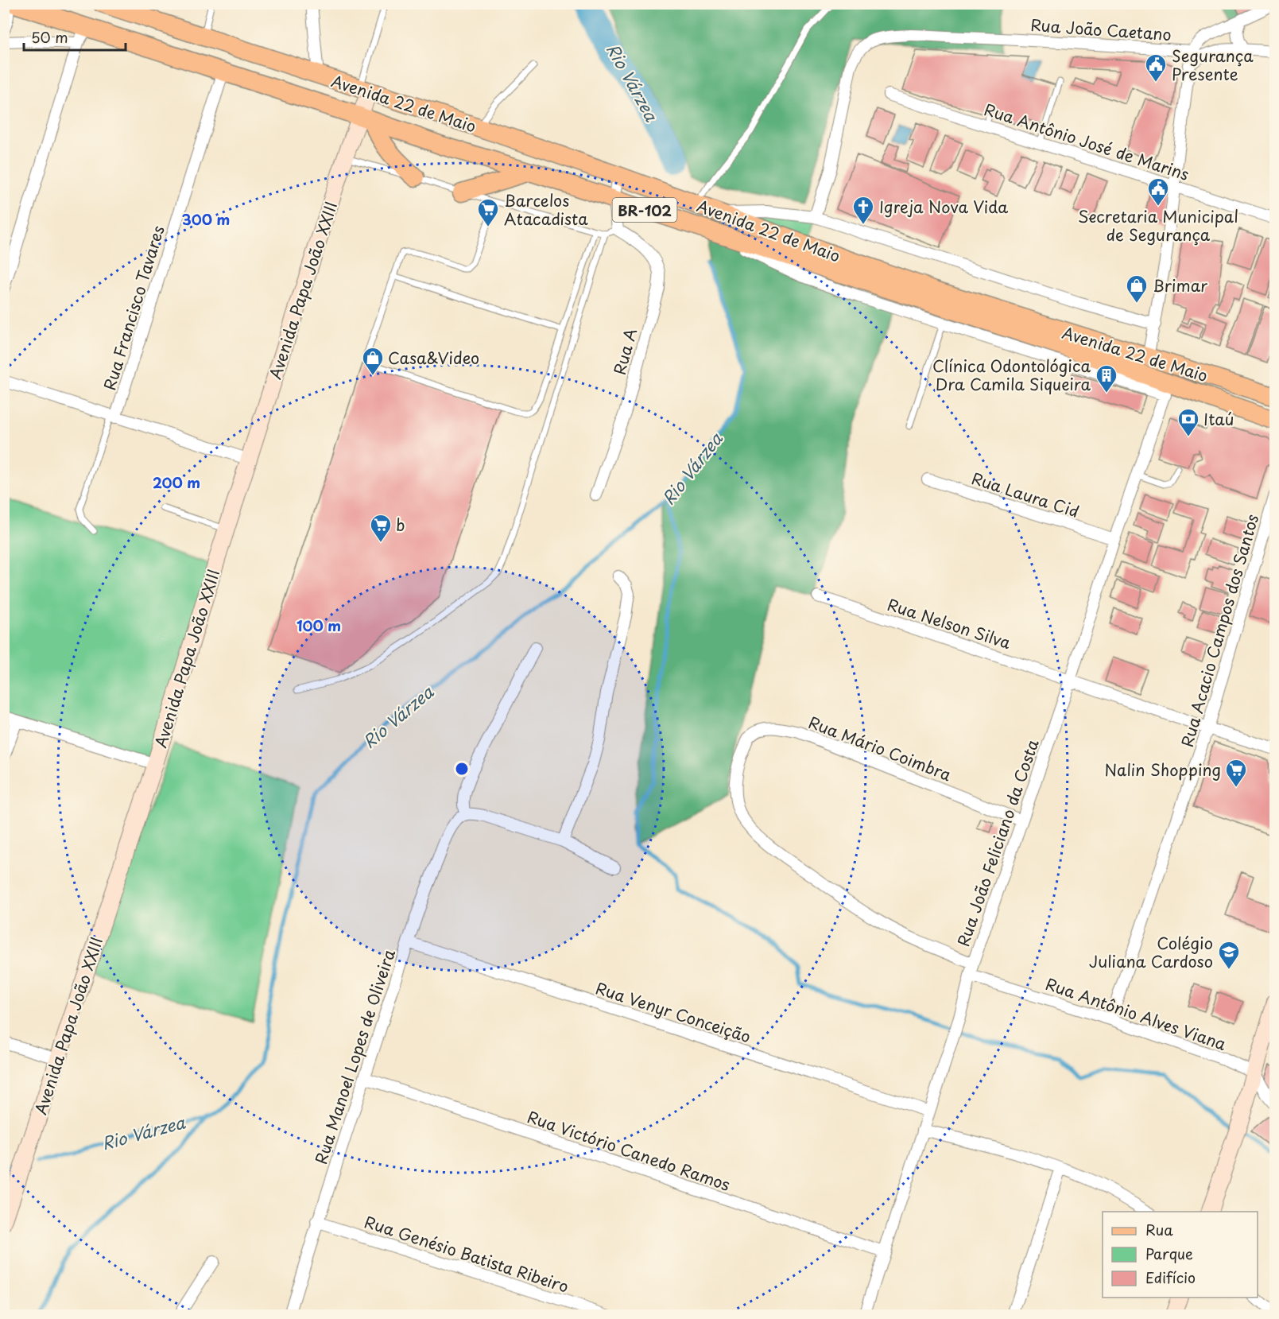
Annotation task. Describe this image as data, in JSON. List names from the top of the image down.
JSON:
{
  "streets": {
    "main road": ["Avenida 22 de Maio", "BR-102"],
    "street": [
      "Rua João Caetano",
      "Rua Antônio José de Marins",
      "Avenida Papa João XXIII",
      "Rua Francisco Tavares",
      "Rua A",
      "Rua Laura Cid",
      "Rua Nelson Silva",
      "Rua Acacio Campos dos Santos",
      "Rua Mário Coimbra",
      "Rua João Feliciano da Costa",
      "Rua Venyr Conceição",
      "Rua Antônio Alves Viana",
      "Rua Manoel Lopes de Oliveira",
      "Rua Victório Canedo Ramos",
      "Rua Genésio Batista Ribeiro"
    ]
  },
  "crossings": [
    ["Avenida 22 de Maio", "Avenida Papa João XXIII"],
    ["Avenida 22 de Maio", "Rua Francisco Tavares"],
    ["Avenida 22 de Maio", "Rua João Feliciano da Costa"],
    ["Rua Laura Cid", "Rua João Feliciano da Costa"],
    ["Rua Nelson Silva", "Rua Acacio Campos dos Santos"],
    ["Rua Nelson Silva", "Rua João Feliciano da Costa"],
    ["Rua Acacio Campos dos Santos", "Rua Antônio Alves Viana"],
    ["Rua Mário Coimbra", "Rua João Feliciano da Costa"],
    ["Rua João Feliciano da Costa", "Rua Venyr Conceição"],
    ["Rua João Feliciano da Costa", "Rua Antônio Alves Viana"],
    ["Rua João Feliciano da Costa", "Rua Victório Canedo Ramos"],
    ["Rua Venyr Conceição", "Rua Manoel Lopes de Oliveira"],
    ["Rua Manoel Lopes de Oliveira", "Rua Victório Canedo Ramos"],
    ["Rua Manoel Lopes de Oliveira", "Rua Genésio Batista Ribeiro"]
  ],
  "water": ["Rio Várzea"],
  "places": {
    "public building": ["Segurança Presente", "Secretaria Municipal de Segurança"],
    "church": ["Igreja Nova Vida"],
    "supermarket": ["Barcelos Atacadista", "b", "Nalin Shopping"],
    "shop": ["Brimar", "Casa&Video"],
    "building": ["Clínica Odontológica Dra Camila Siqueira"],
    "bank": ["Itaú"],
    "school or university": ["Colégio Juliana Cardoso"]
  },
  "legend": ["Rua", "Parque", "Edifício"],
  "scale_bar": "50 m",
  "rings": ["300 m", "200 m", "100 m"]
}
